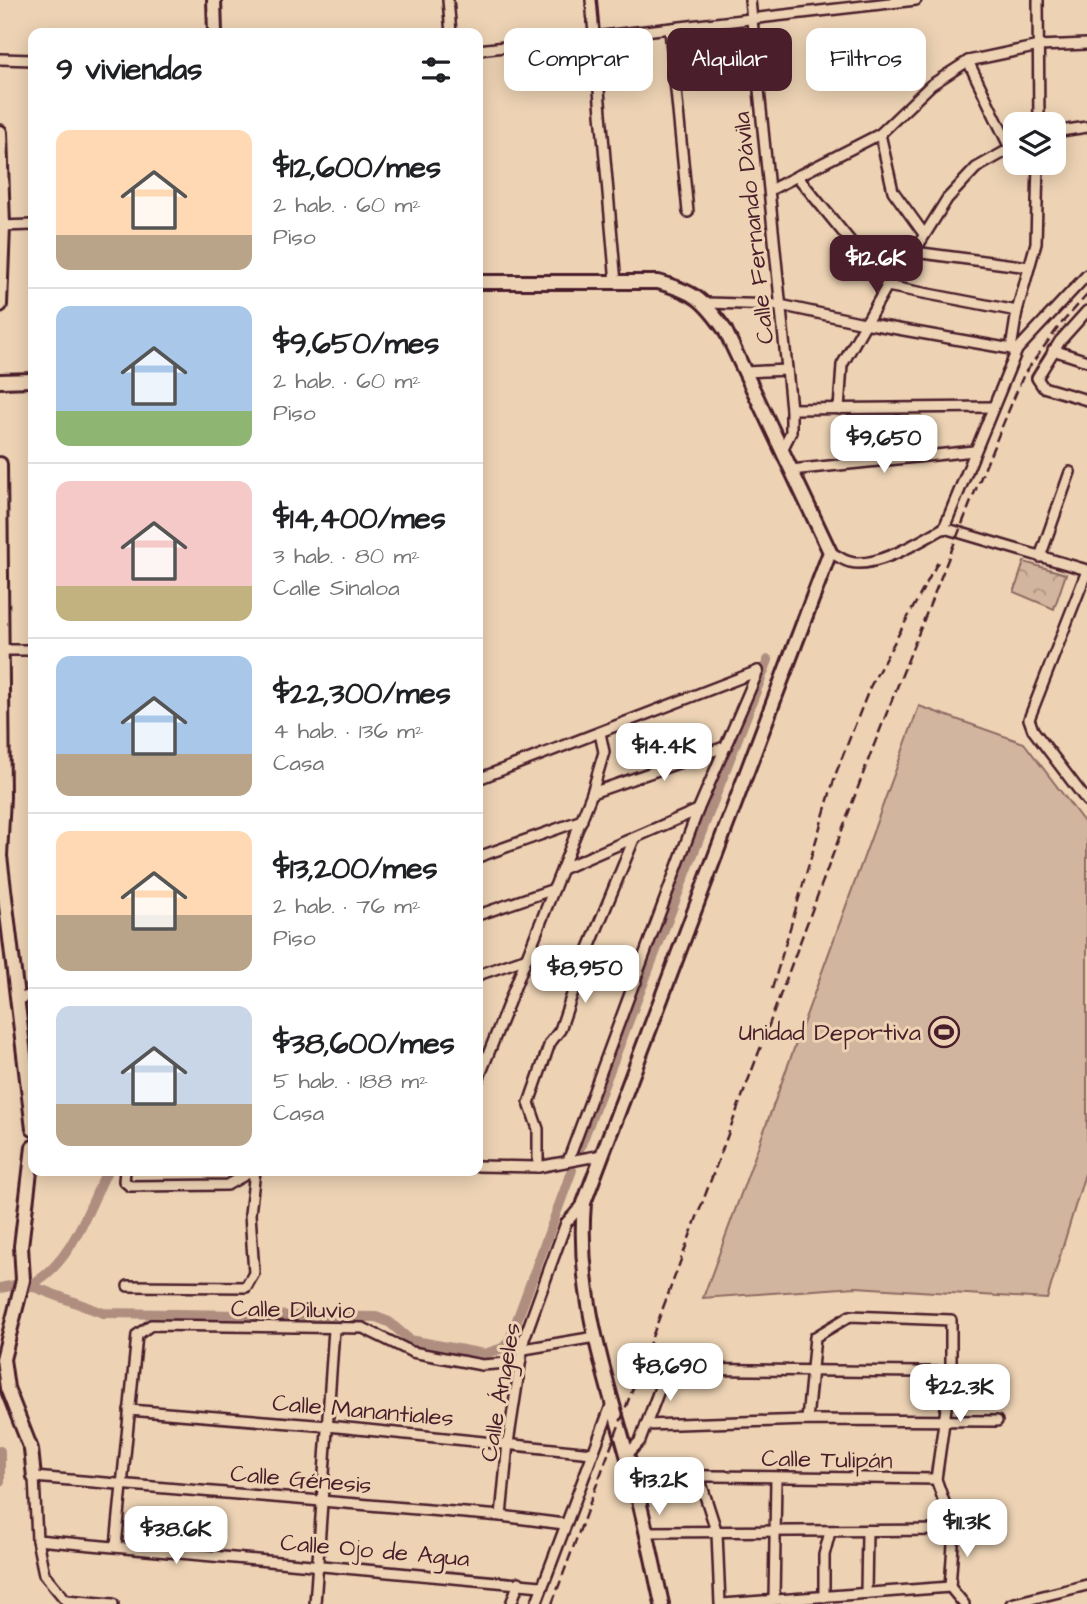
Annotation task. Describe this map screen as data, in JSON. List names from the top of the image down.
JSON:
{
  "streets": {
    "street": [
      "Calle Fernando Dávila",
      "Calle Diluvio",
      "Calle Ángeles",
      "Calle Manantiales",
      "Calle Tulipán",
      "Calle Génesis",
      "Calle Ojo de Agua"
    ]
  },
  "crossings": [
    ["Calle Diluvio", "Calle Ángeles"],
    ["Calle Diluvio", "Calle Manantiales"],
    ["Calle Ángeles", "Calle Manantiales"],
    ["Calle Ángeles", "Calle Génesis"]
  ],
  "places": {
    "sports": ["Unidad Deportiva"]
  },
  "page": {
    "chip": ["Comprar", "Alquilar", "Filtros"],
    "heading": "9 viviendas",
    "list": [
      {
        "name": "$12,600/mes",
        "note": "2 hab. · 60 m² · Piso"
      },
      {
        "name": "$9,650/mes",
        "note": "2 hab. · 60 m² · Piso"
      },
      {
        "name": "$14,400/mes",
        "note": "3 hab. · 80 m² · Calle Sinaloa"
      },
      {
        "name": "$22,300/mes",
        "note": "4 hab. · 136 m² · Casa"
      },
      {
        "name": "$13,200/mes",
        "note": "2 hab. · 76 m² · Piso"
      },
      {
        "name": "$38,600/mes",
        "note": "5 hab. · 188 m² · Casa"
      }
    ],
    "price": [
      "$12.6K",
      "$9,650",
      "$14.4K",
      "$8,950",
      "$8,690",
      "$22.3K",
      "$13.2K",
      "$11.3K",
      "$38.6K"
    ]
  }
}
